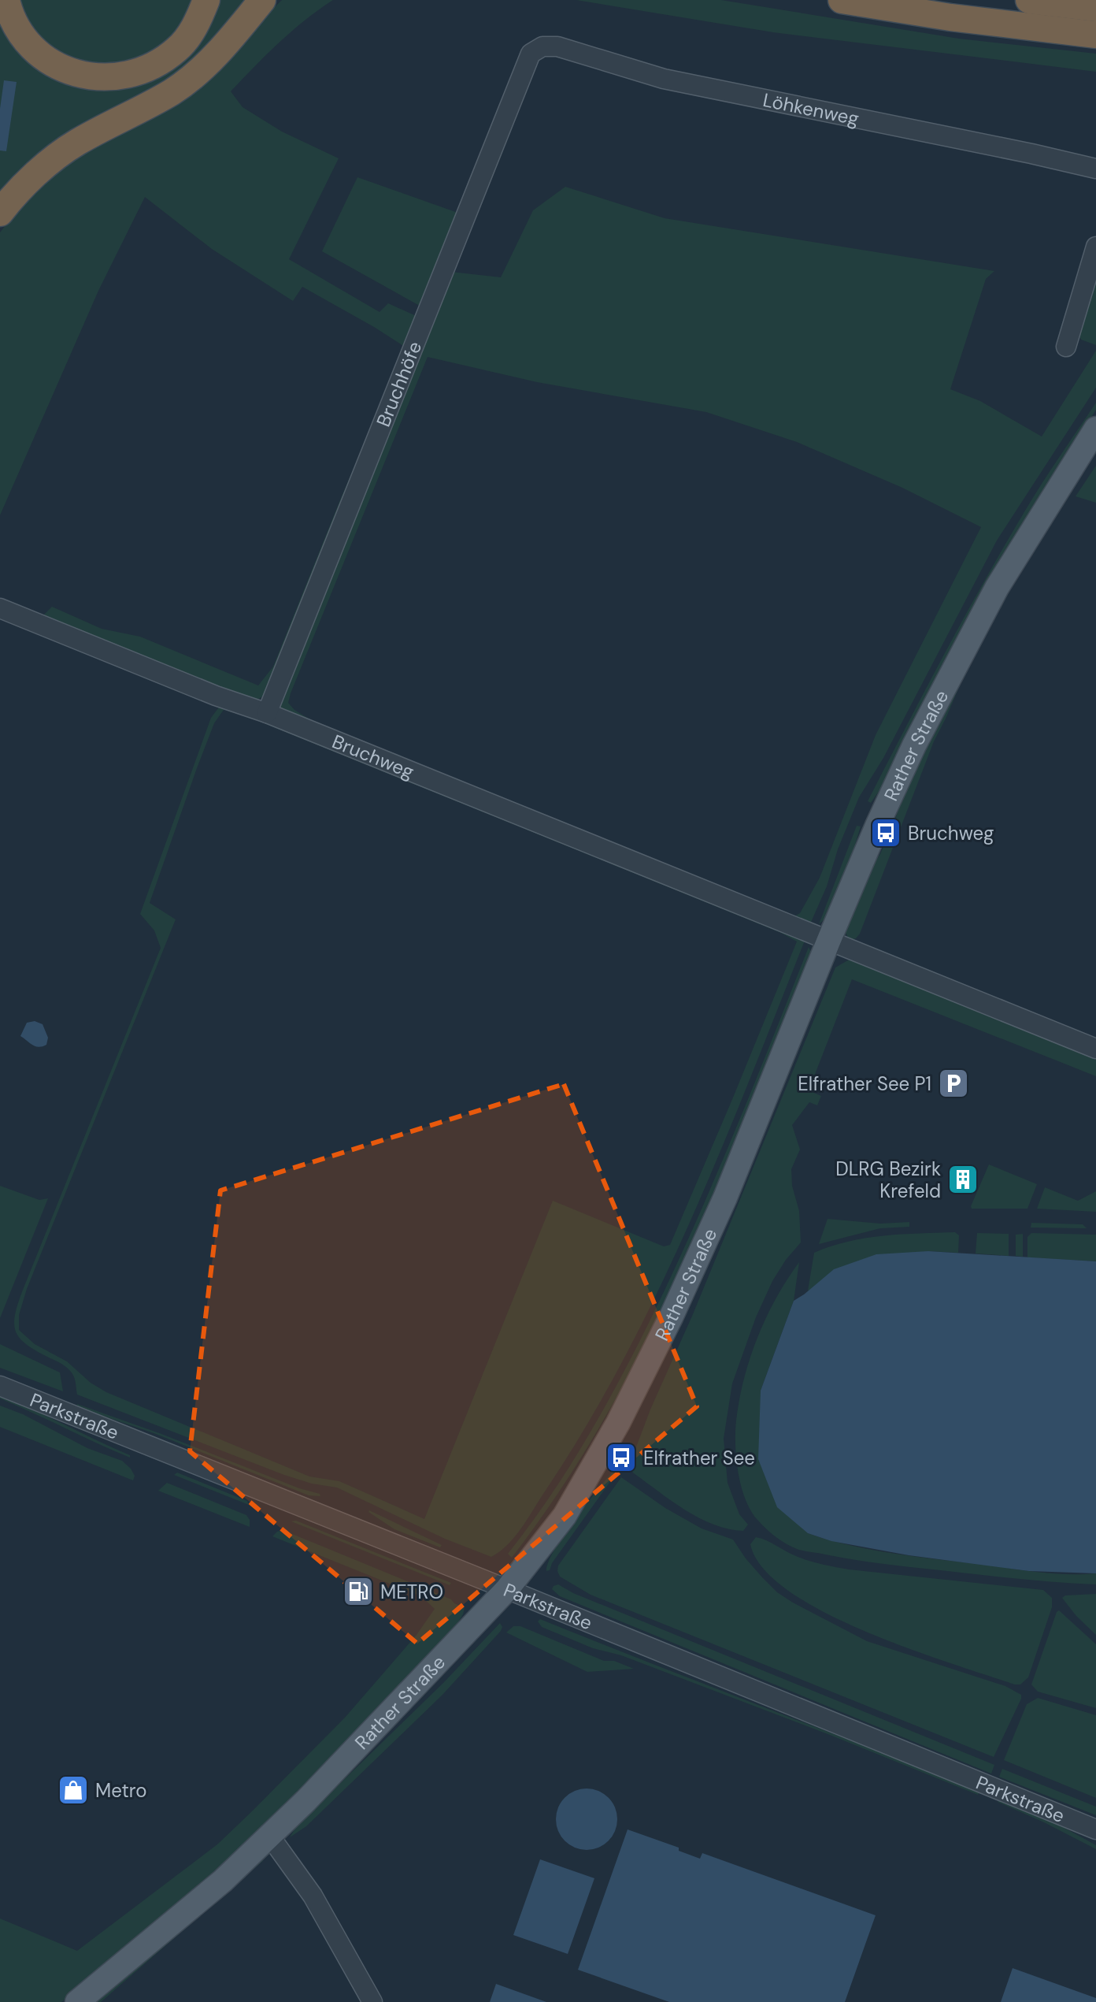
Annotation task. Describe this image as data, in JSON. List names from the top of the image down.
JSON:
{
  "streets": {
    "main road": ["Rather Straße"],
    "street": [
      "Löhkenweg",
      "Bruchhöfe",
      "Bruchweg",
      "Parkstraße"
    ]
  },
  "crossings": [
    ["Löhkenweg", "Bruchhöfe"],
    ["Bruchhöfe", "Bruchweg"],
    ["Rather Straße", "Bruchweg"],
    ["Rather Straße", "Parkstraße"]
  ],
  "places": {
    "bus stop": ["Bruchweg", "Elfrather See"],
    "parking": ["Elfrather See P1"],
    "building": ["DLRG Bezirk Krefeld"],
    "fuel station": ["METRO"],
    "shop": ["Metro"]
  }
}
